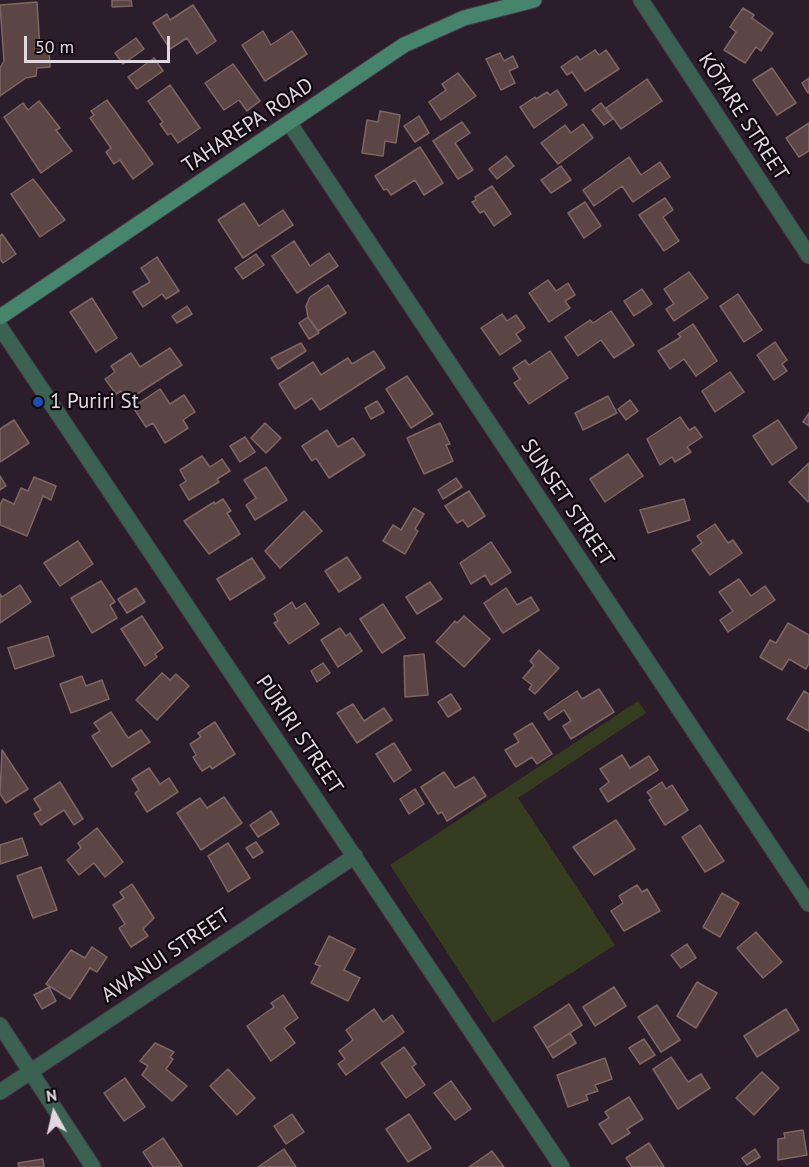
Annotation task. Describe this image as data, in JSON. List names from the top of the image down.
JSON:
{
  "streets": {
    "street": [
      "KŌTARE STREET",
      "TAHAREPA ROAD",
      "SUNSET STREET",
      "PŪRIRI STREET",
      "AWANUI STREET"
    ]
  },
  "crossings": [
    ["TAHAREPA ROAD", "SUNSET STREET"],
    ["PŪRIRI STREET", "AWANUI STREET"]
  ],
  "places": ["1 Puriri St"],
  "scale_bar": "50 m",
  "north": "top"
}
